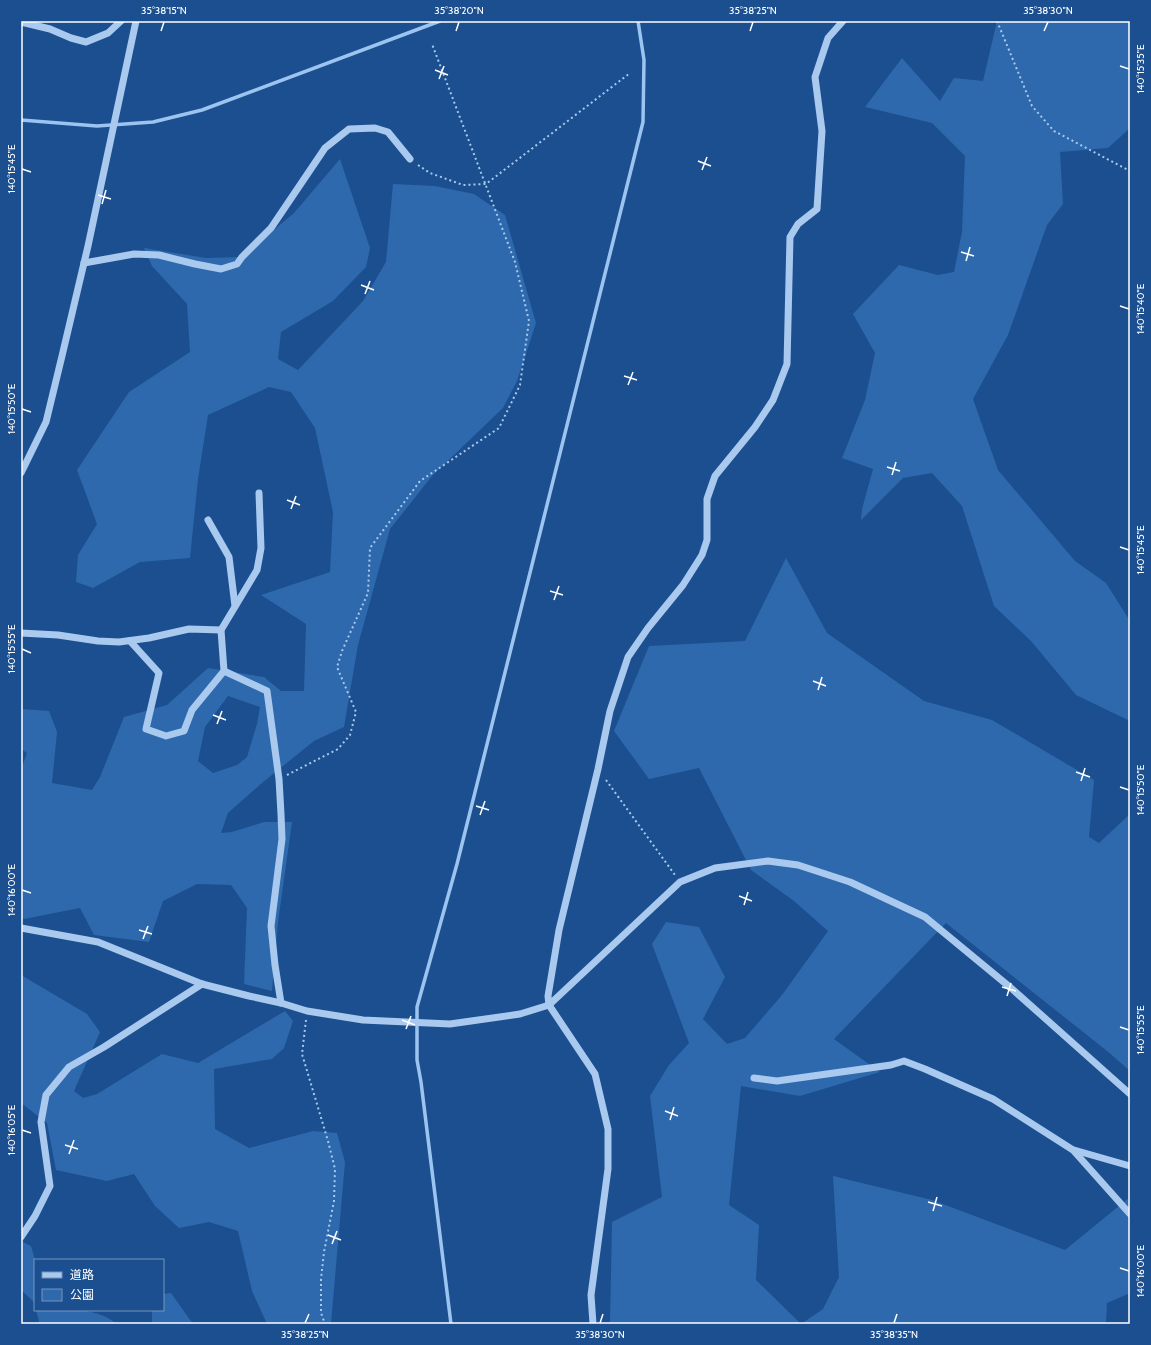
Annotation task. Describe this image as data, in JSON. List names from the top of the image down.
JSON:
{
  "legend": ["道路", "公園"],
  "coordinates": [
    "35°38'15\"N",
    "35°38'20\"N",
    "35°38'25\"N",
    "35°38'30\"N",
    "140°15'35\"E",
    "140°15'45\"E",
    "140°15'40\"E",
    "140°15'50\"E",
    "140°15'55\"E",
    "140°16'00\"E",
    "140°16'05\"E",
    "35°38'35\"N"
  ]
}
